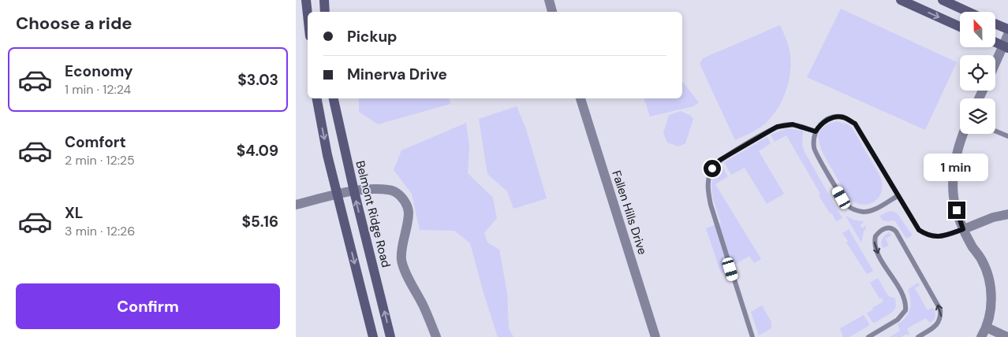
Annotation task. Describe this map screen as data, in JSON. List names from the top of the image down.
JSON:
{
  "streets": {
    "main road": ["Belmont Ridge Road"],
    "street": ["Fallen Hills Drive"]
  },
  "north": "top",
  "page": {
    "heading": "Choose a ride",
    "banner": ["Pickup", "Minerva Drive"],
    "list": [
      {
        "name": "Economy",
        "note": "1 min · 12:24",
        "value": "$3.03"
      },
      {
        "name": "Comfort",
        "note": "2 min · 12:25",
        "value": "$4.09"
      },
      {
        "name": "XL",
        "note": "3 min · 12:26",
        "value": "$5.16"
      }
    ],
    "bubble": "1 min",
    "buttons": "Confirm"
  }
}
